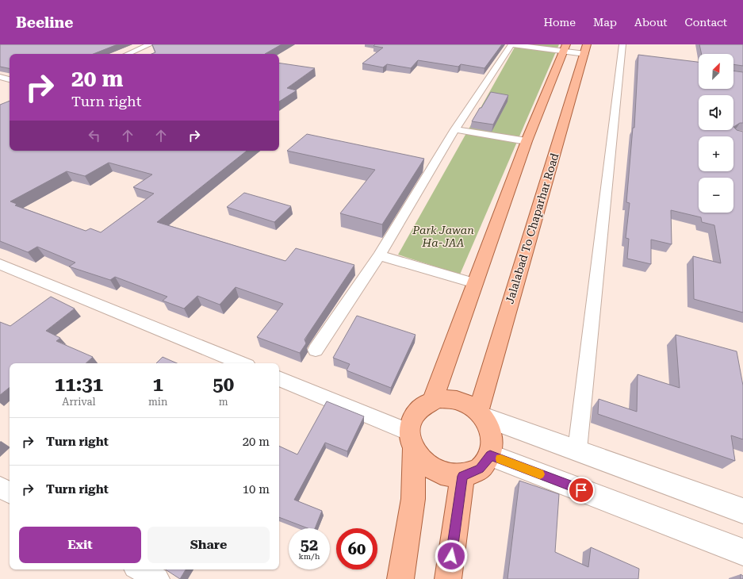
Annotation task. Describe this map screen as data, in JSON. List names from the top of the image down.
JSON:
{
  "streets": {
    "main road": ["Jalalabad To Chaparhar Road"]
  },
  "parks": ["Park Jawan Ha-JAA"],
  "north": "top right",
  "page": {
    "header": "Beeline",
    "nav": [
      "Home",
      "Map",
      "About",
      "Contact"
    ],
    "map_buttons": ["+", "−"],
    "turn": ["20 m", "Turn right"],
    "eta": [
      "11:31",
      "Arrival",
      "1",
      "min",
      "50",
      "m"
    ],
    "list": [
      {
        "name": "Turn right",
        "value": "20 m"
      },
      {
        "name": "Turn right",
        "value": "10 m"
      }
    ],
    "buttons": ["Exit", "Share"],
    "speed": "52 km/h",
    "limit": "60"
  }
}
